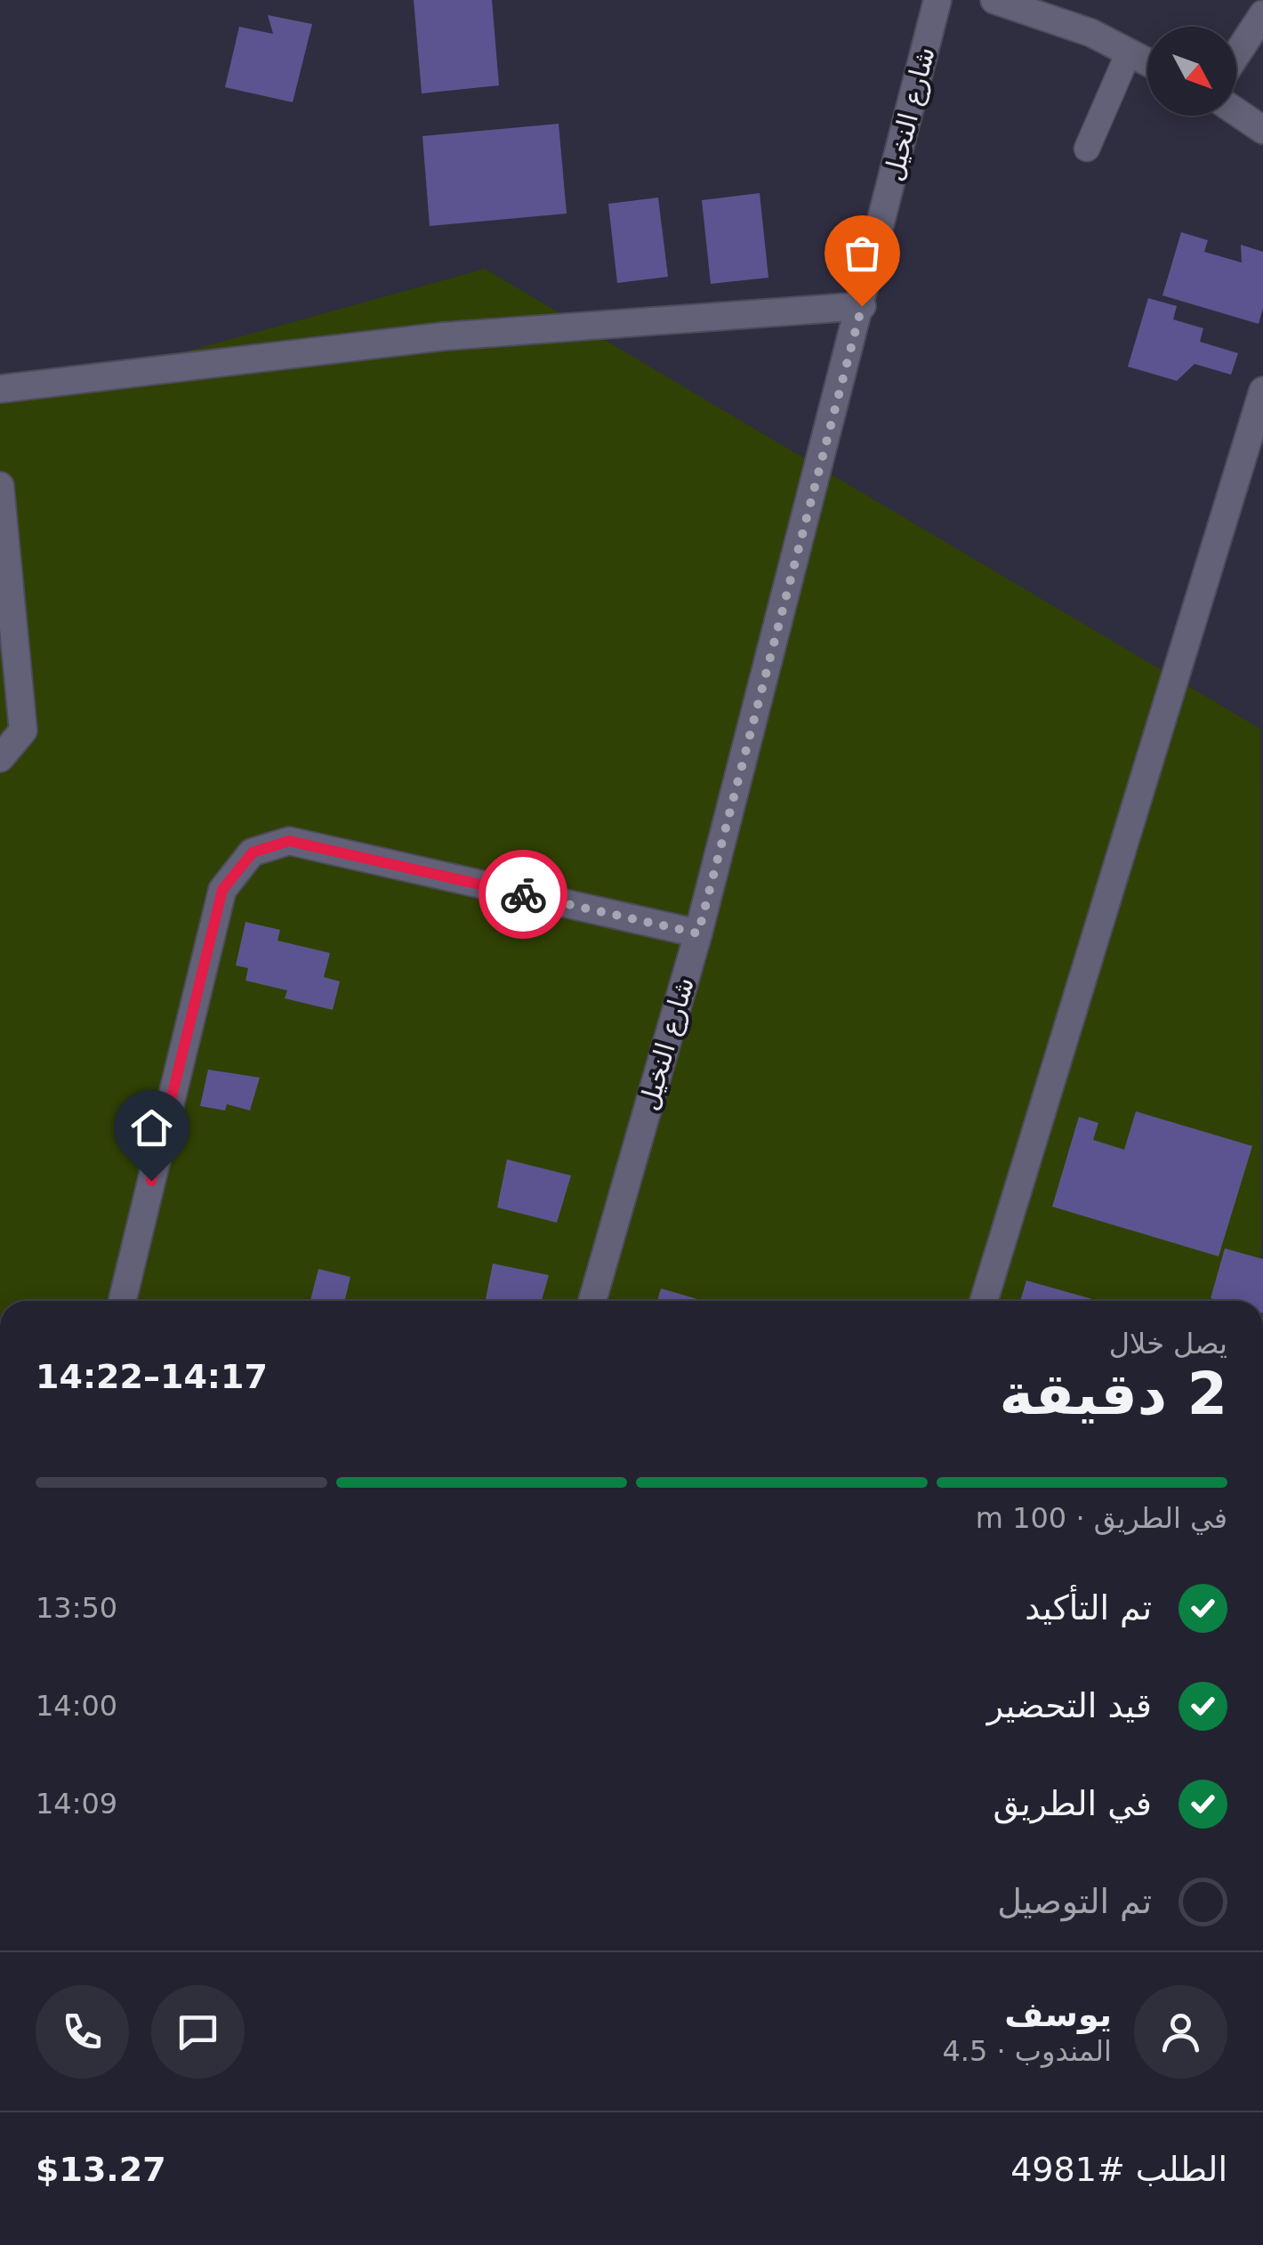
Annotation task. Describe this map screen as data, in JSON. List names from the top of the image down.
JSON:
{
  "streets": {
    "street": ["شارع النخيل"]
  },
  "north": "bottom right",
  "page": {
    "heading": ["2 دقيقة", "يصل خلال", "14:17–14:22"],
    "panel": [
      "يوسف",
      "المندوب · 4.5",
      "الطلب #4981",
      "$13.27"
    ],
    "bar": "في الطريق · 100 m",
    "list": [
      ["تم التأكيد", "13:50"],
      ["قيد التحضير", "14:00"],
      ["في الطريق", "14:09"],
      "تم التوصيل"
    ]
  }
}
